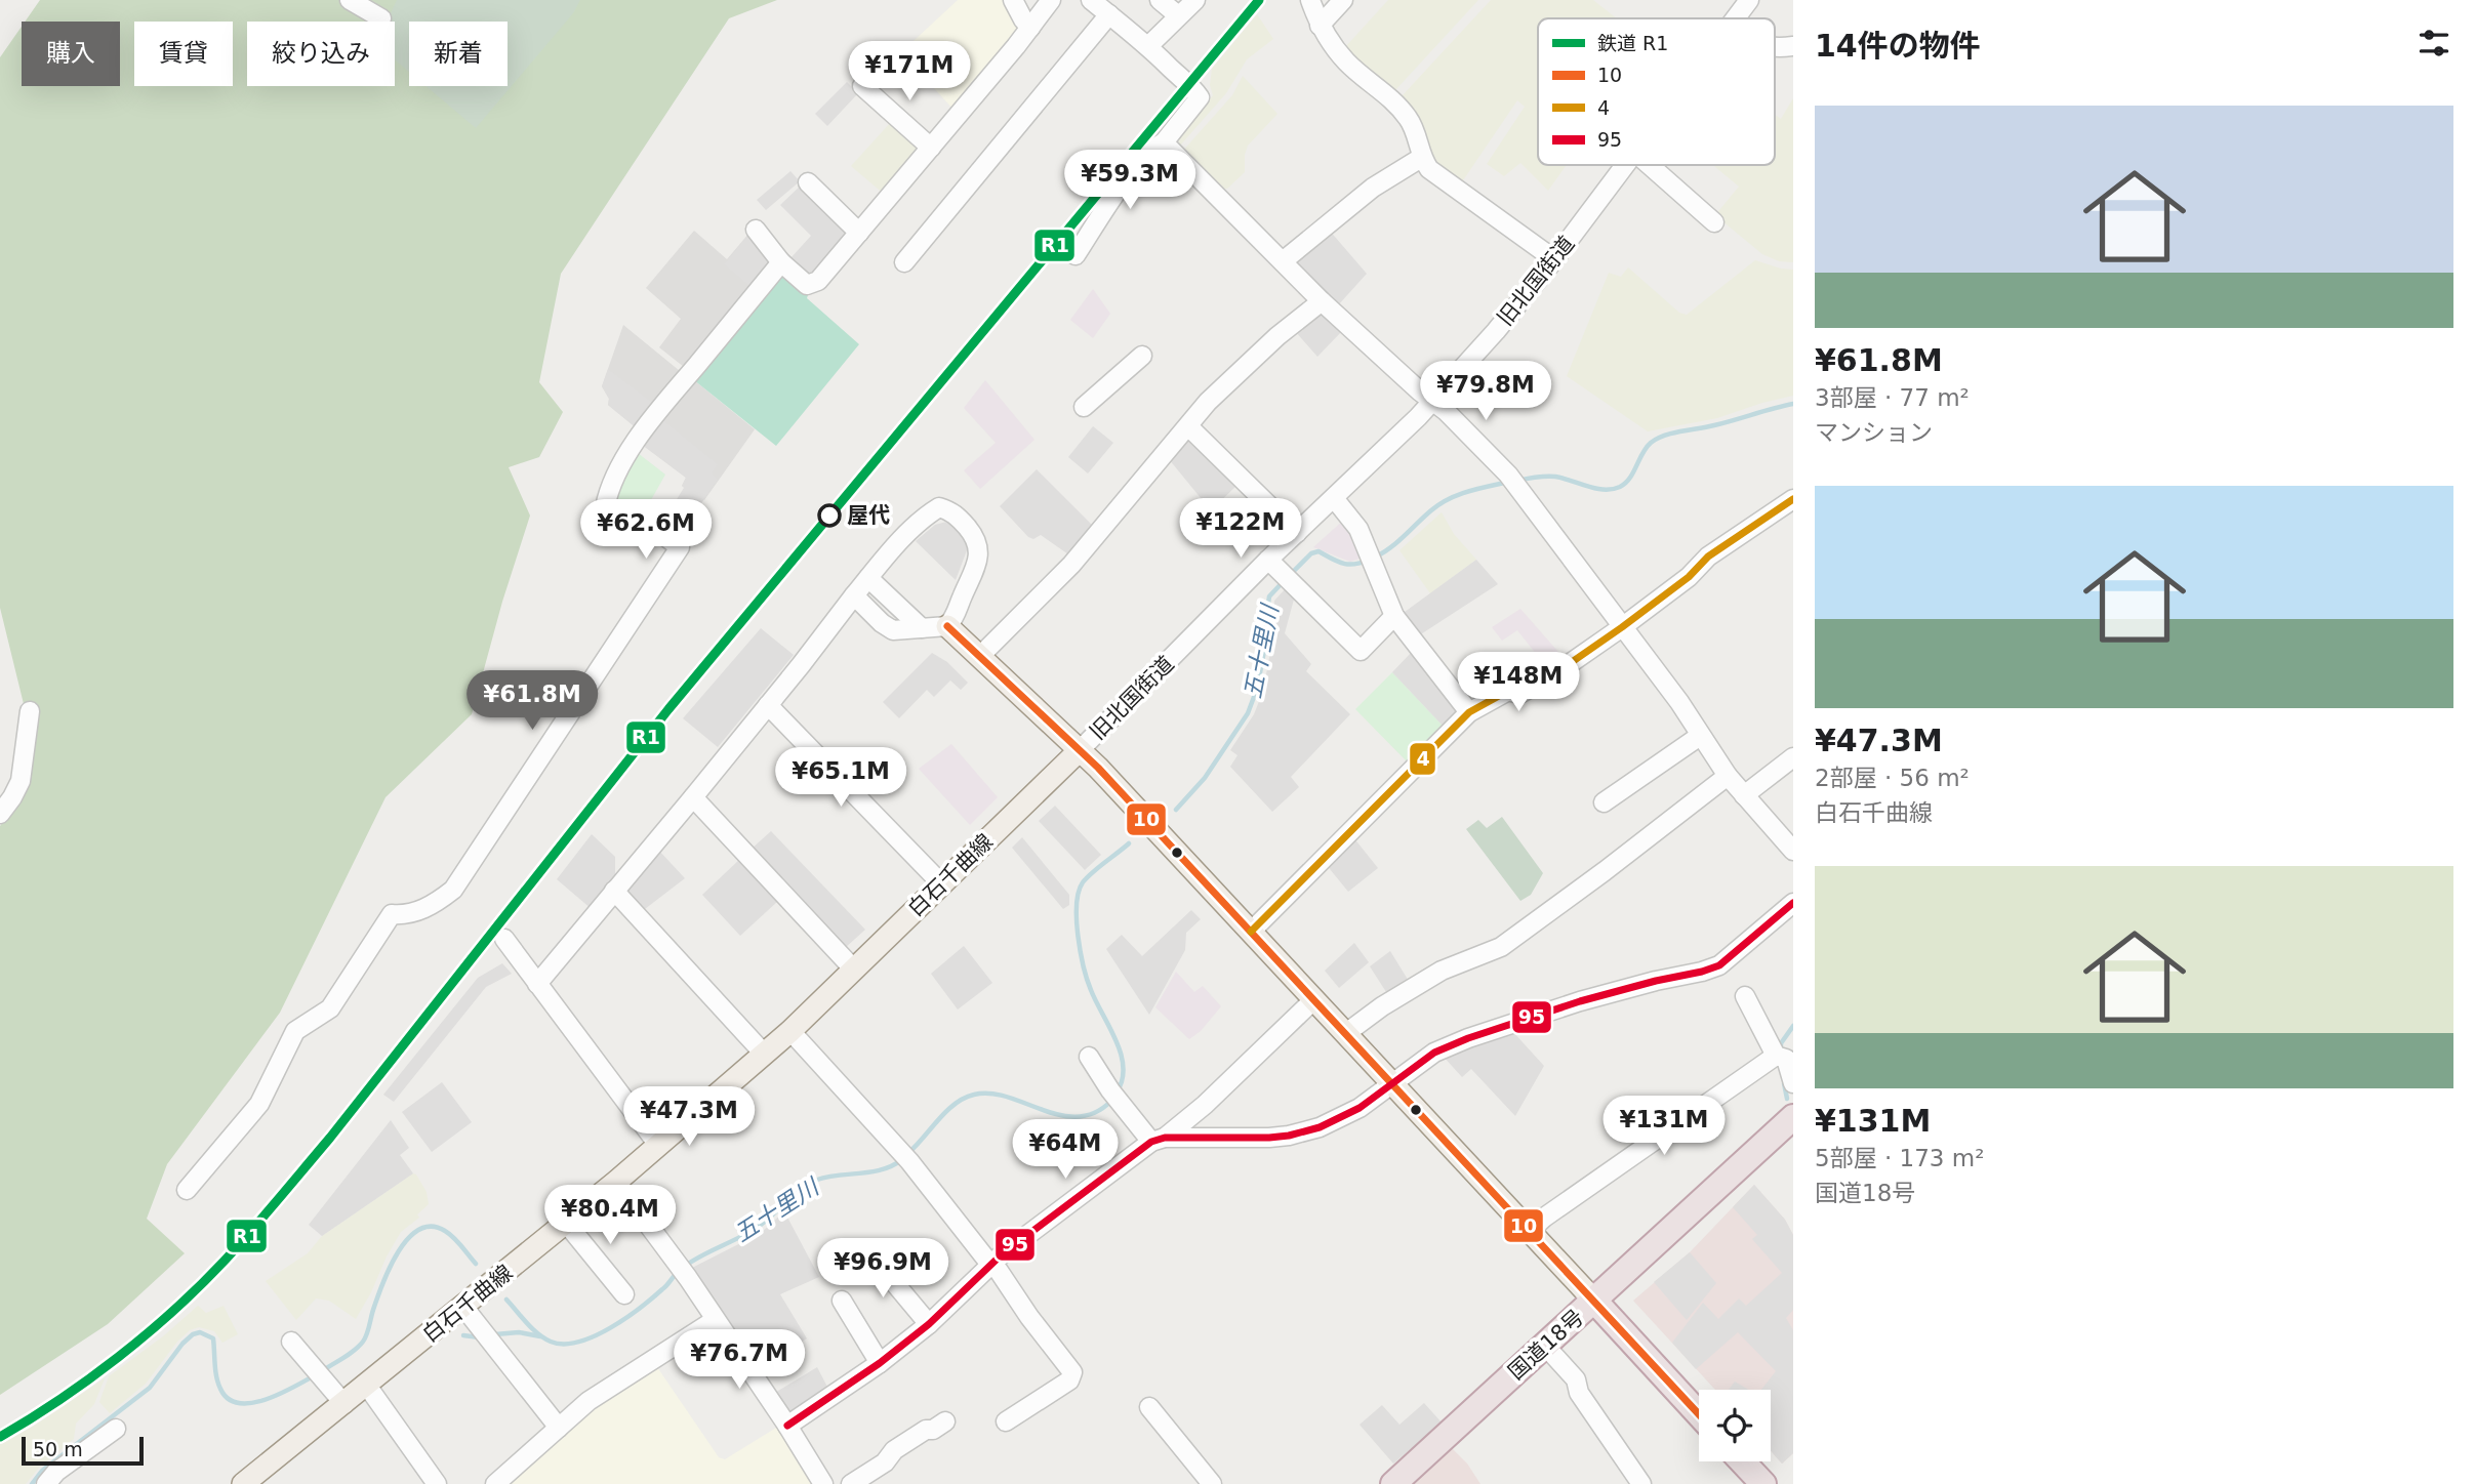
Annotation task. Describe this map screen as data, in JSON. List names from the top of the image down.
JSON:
{
  "streets": {
    "highway": ["国道18号"],
    "main road": ["白石千曲線"],
    "street": ["旧北国街道"]
  },
  "crossings": [
    ["旧北国街道", "白石千曲線"]
  ],
  "water": ["五十里川"],
  "places": ["屋代"],
  "lines": [
    "rail line R1",
    "transit line 4",
    "transit line 10",
    "transit line 95"
  ],
  "legend": [
    "鉄道 R1",
    "10",
    "4",
    "95"
  ],
  "scale_bar": "50 m",
  "page": {
    "heading": "14件の物件",
    "chip": [
      "購入",
      "賃貸",
      "絞り込み",
      "新着"
    ],
    "price": [
      "¥171M",
      "¥59.3M",
      "¥79.8M",
      "¥122M",
      "¥62.6M",
      "¥148M",
      "¥61.8M",
      "¥65.1M",
      "¥47.3M",
      "¥131M",
      "¥64M",
      "¥80.4M",
      "¥96.9M",
      "¥76.7M"
    ],
    "list": [
      {
        "name": "¥61.8M",
        "note": "3部屋 · 77 m² · マンション"
      },
      {
        "name": "¥47.3M",
        "note": "2部屋 · 56 m² · 白石千曲線"
      },
      {
        "name": "¥131M",
        "note": "5部屋 · 173 m² · 国道18号"
      }
    ],
    "scale": "50 m"
  }
}
